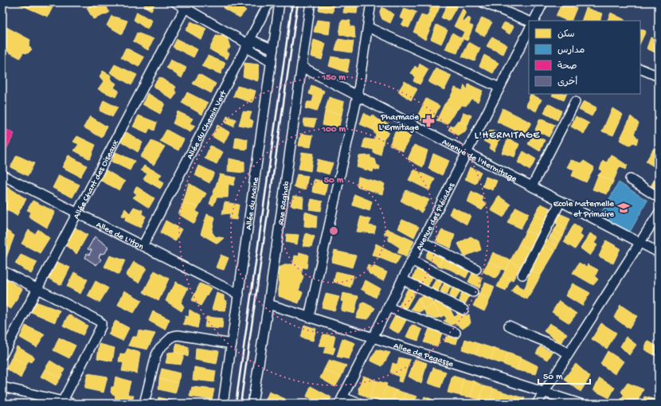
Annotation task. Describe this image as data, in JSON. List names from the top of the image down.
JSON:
{
  "streets": {
    "street": [
      "Allée du Chemin Vert",
      "Avenue de l'Hermitage",
      "Allée Chant des Oiseaux",
      "Allée du Maine",
      "Rue Raghab",
      "Avenue des Pléiades",
      "Allee de L'Iton",
      "Allee de Pegasse"
    ]
  },
  "crossings": [
    ["Allée du Chemin Vert", "Allee de L'Iton"],
    ["Avenue de l'Hermitage", "Rue Raghab"],
    ["Avenue de l'Hermitage", "Avenue des Pléiades"],
    ["Allée Chant des Oiseaux", "Allee de L'Iton"],
    ["Allée du Maine", "Allee de L'Iton"],
    ["Rue Raghab", "Allee de Pegasse"],
    ["Avenue des Pléiades", "Allee de Pegasse"]
  ],
  "districts": ["L'HERMITAGE"],
  "places": {
    "pharmacy": ["Pharmacie L'Ermitage"],
    "school or university": ["Ecole Maternelle et Primaire"]
  },
  "legend": [
    "سكن",
    "مدارس",
    "صحة",
    "أخرى"
  ],
  "scale_bar": "50 m",
  "rings": ["150 m", "100 m", "50 m"]
}
